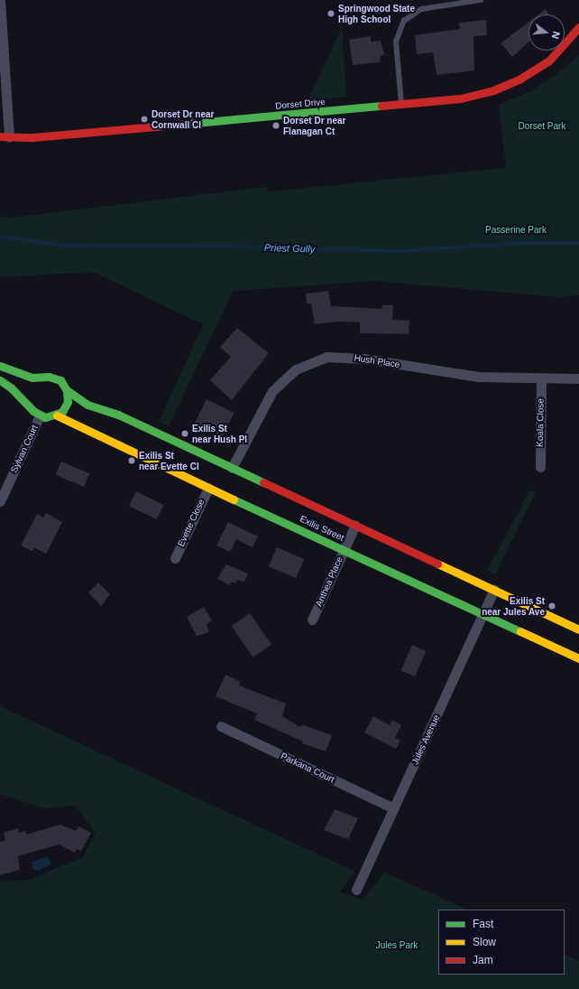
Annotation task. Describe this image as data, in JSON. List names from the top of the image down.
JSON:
{
  "streets": {
    "street": [
      "Dorset Drive",
      "Hush Place",
      "Koala Close",
      "Sylvan Court",
      "Evette Close",
      "Exilis Street",
      "Anthea Place",
      "Jules Avenue",
      "Parkana Court"
    ]
  },
  "crossings": [
    ["Hush Place", "Koala Close"],
    ["Hush Place", "Exilis Street"],
    ["Sylvan Court", "Exilis Street"],
    ["Evette Close", "Exilis Street"],
    ["Exilis Street", "Anthea Place"],
    ["Exilis Street", "Jules Avenue"],
    ["Jules Avenue", "Parkana Court"]
  ],
  "water": ["Priest Gully"],
  "parks": ["Dorset Park", "Passerine Park", "Jules Park"],
  "places": [
    "Springwood State High School",
    "Dorset Dr near Cornwall Cl",
    "Dorset Dr near Flanagan Ct",
    "Exilis St near Hush Pl",
    "Exilis St near Evette Cl",
    "Exilis St near Jules Ave"
  ],
  "legend": ["Fast", "Slow", "Jam"],
  "north": "right"
}
